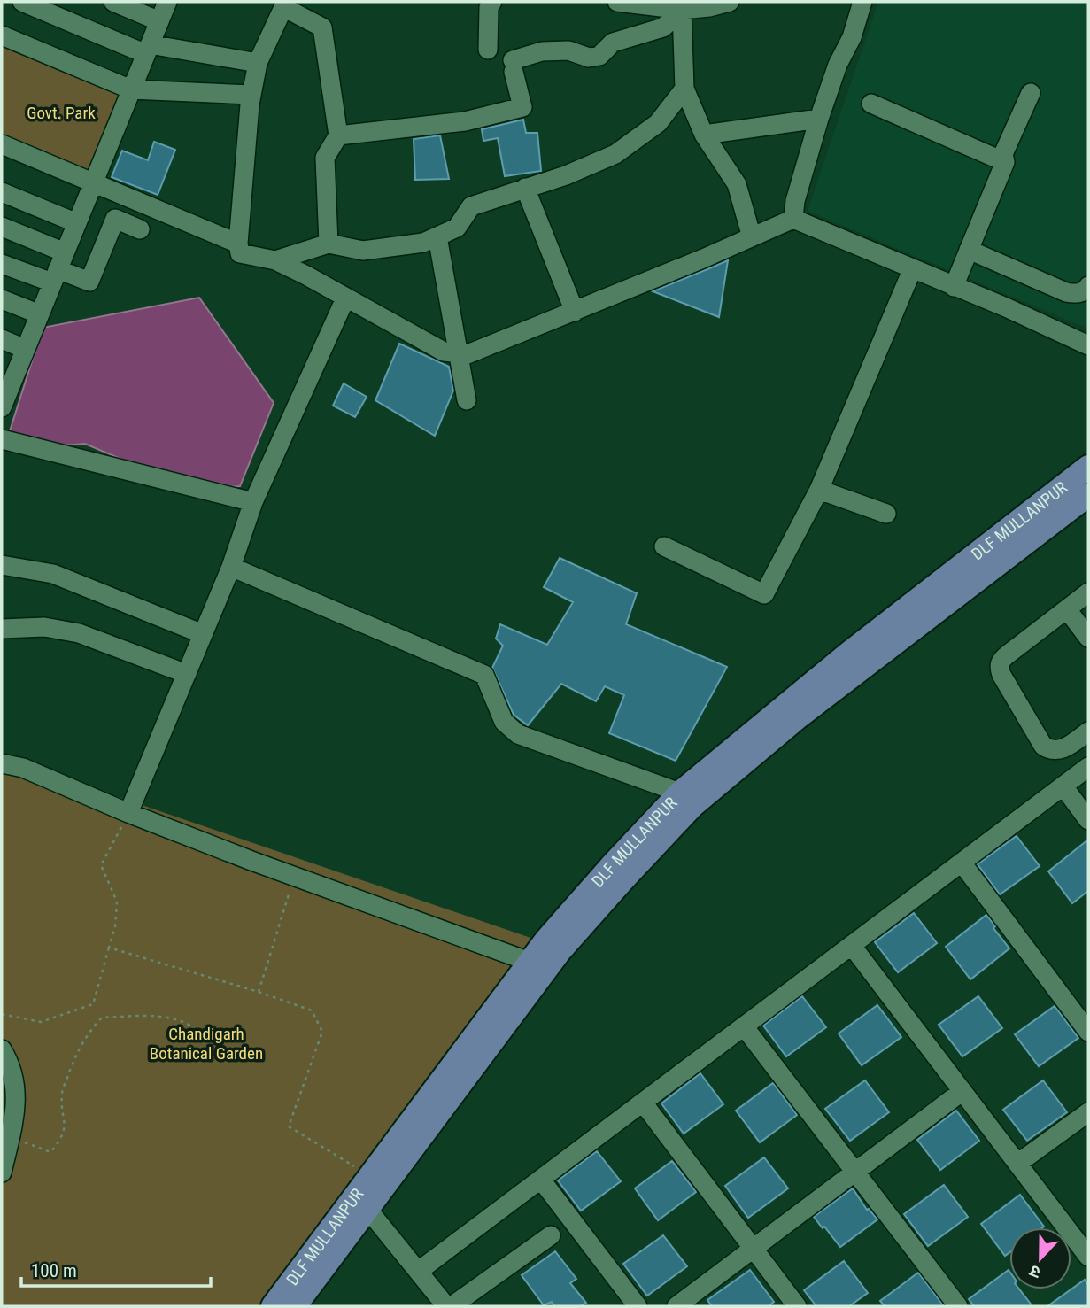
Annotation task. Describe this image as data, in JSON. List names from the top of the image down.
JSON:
{
  "streets": {
    "main road": ["DLF MULLANPUR"]
  },
  "parks": ["Govt. Park", "Chandigarh Botanical Garden"],
  "scale_bar": "100 m",
  "north": "bottom"
}
